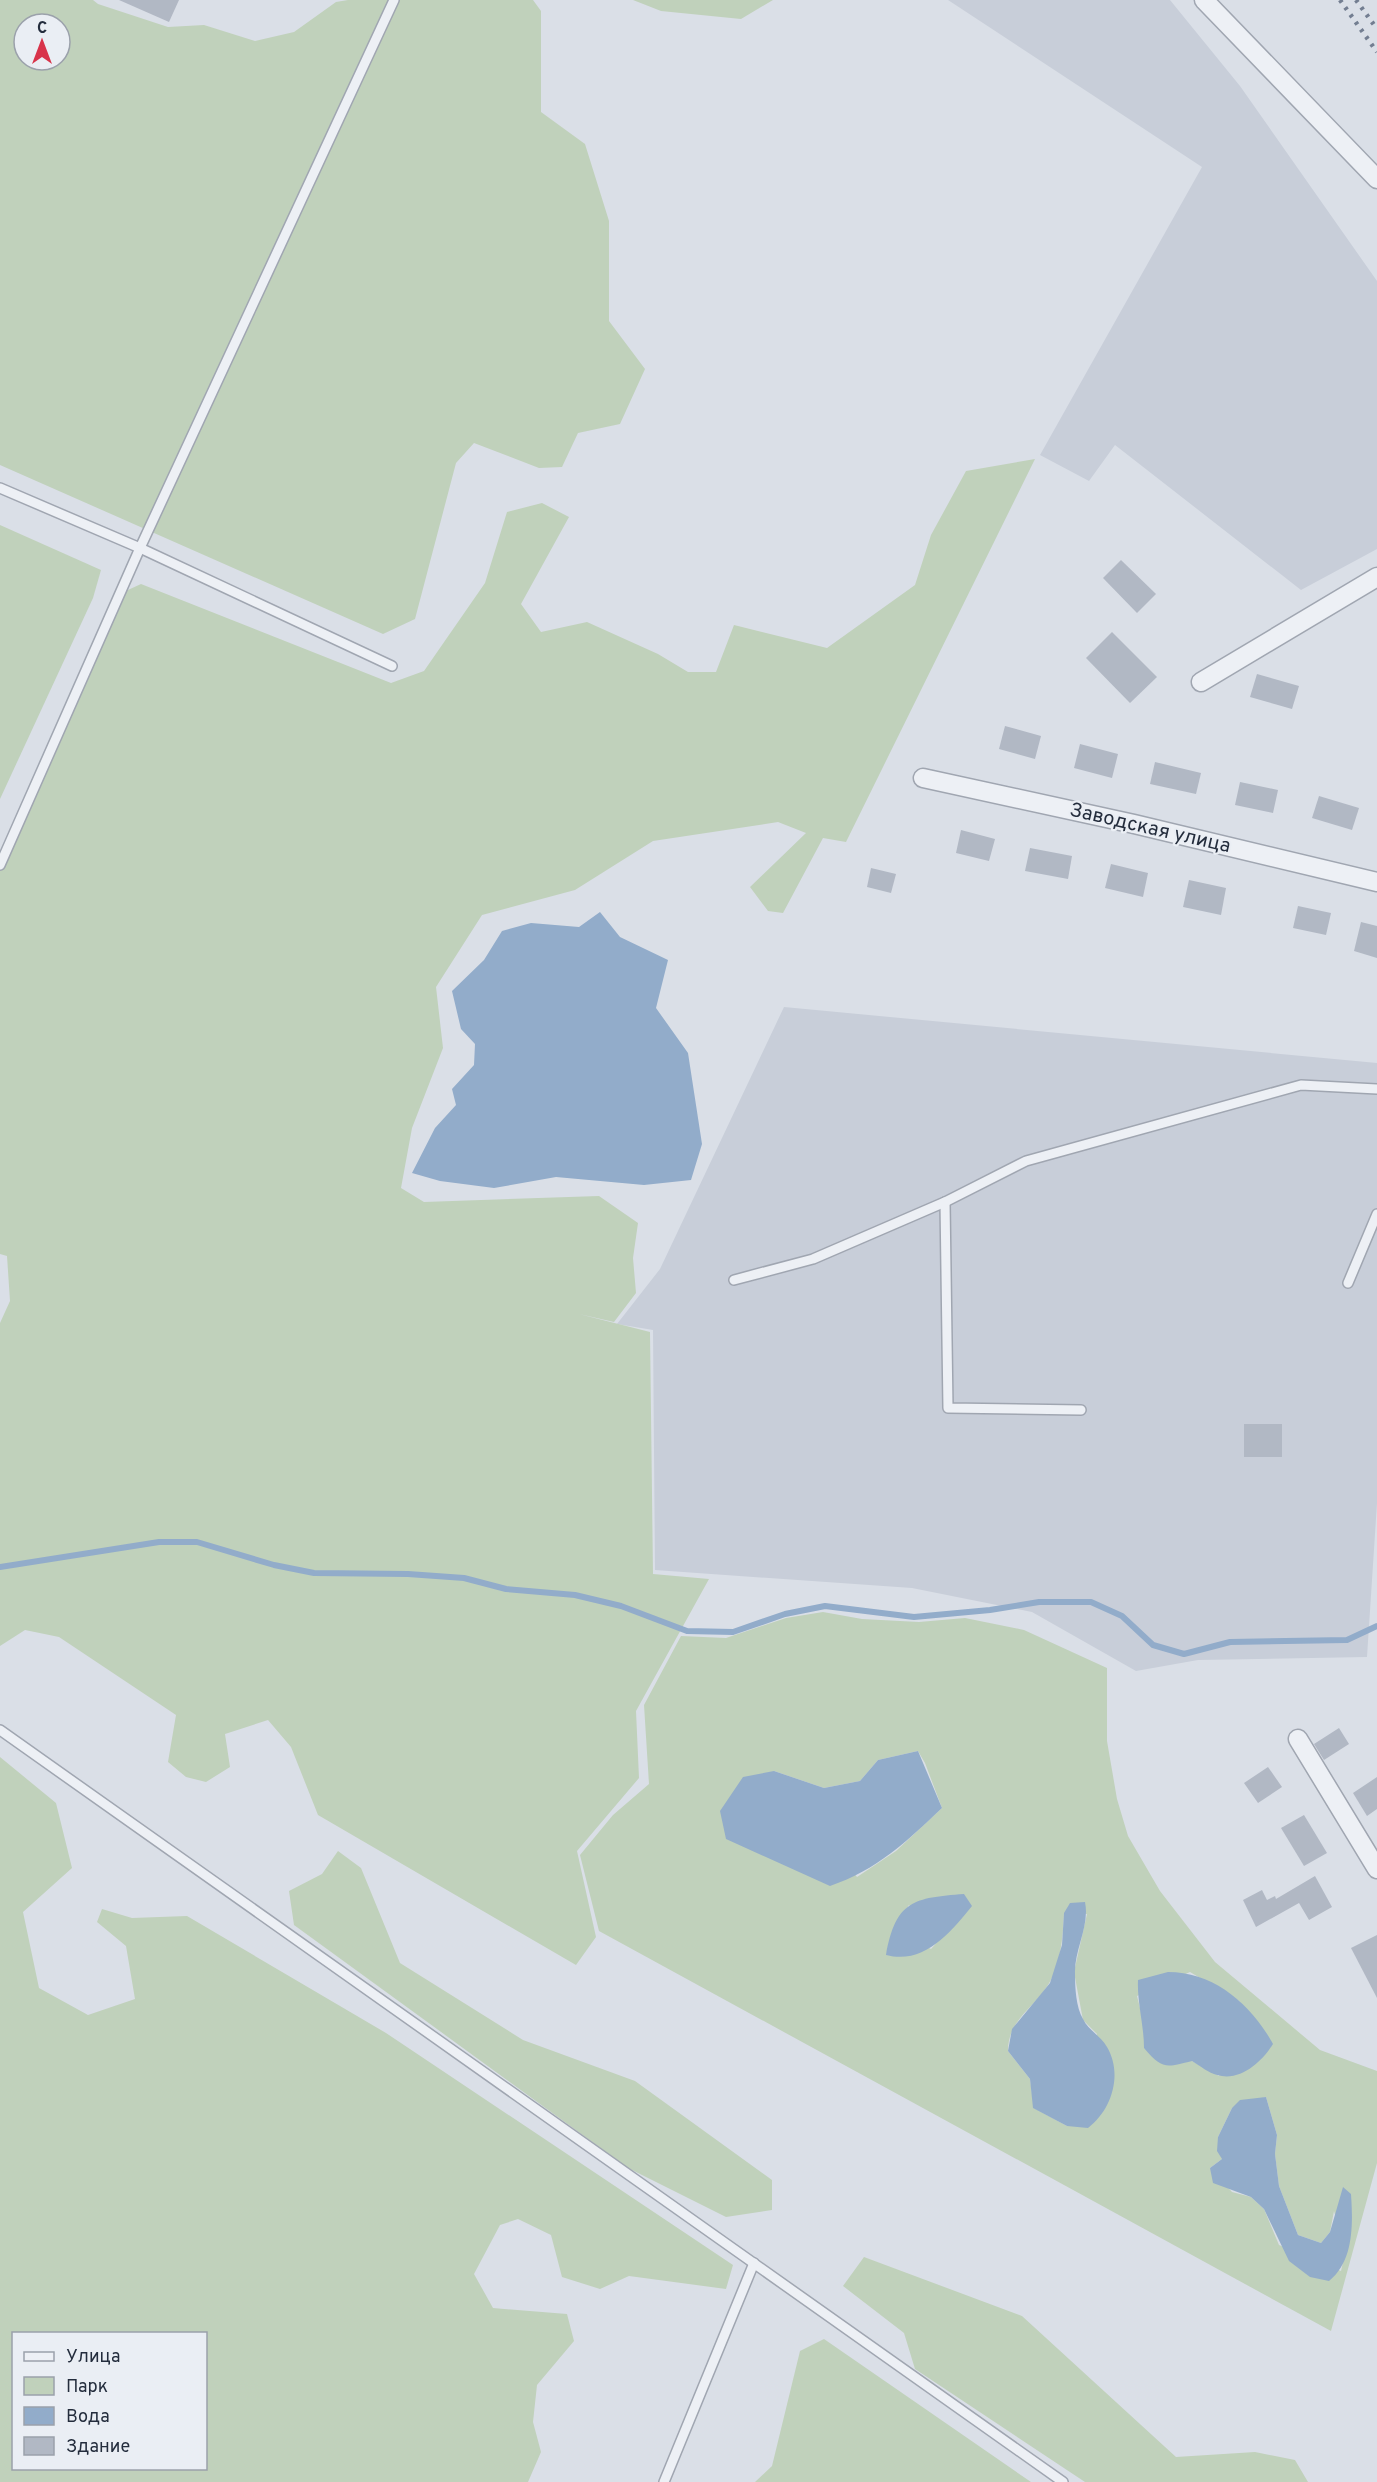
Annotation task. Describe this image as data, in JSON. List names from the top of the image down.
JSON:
{
  "streets": {
    "street": ["Заводская улица"]
  },
  "legend": [
    "Улица",
    "Парк",
    "Вода",
    "Здание"
  ],
  "north": "top"
}
